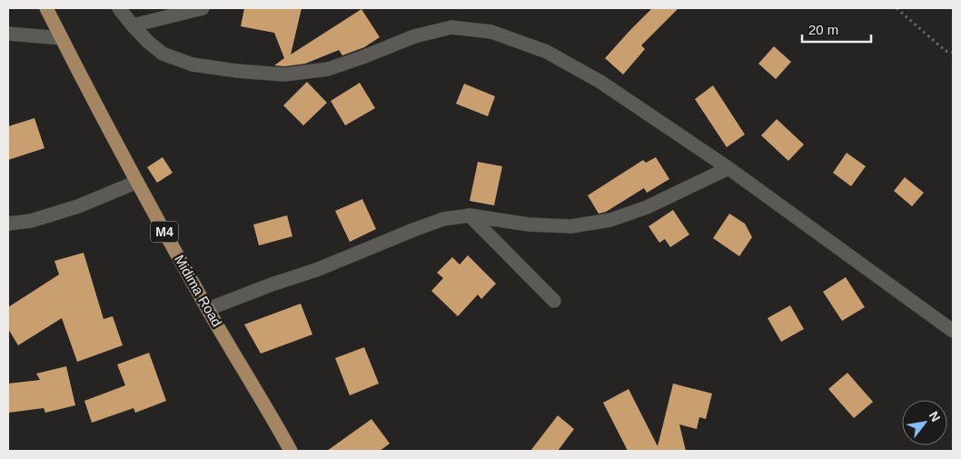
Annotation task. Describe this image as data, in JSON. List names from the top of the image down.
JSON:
{
  "streets": {
    "main road": ["M4", "Midima Road"]
  },
  "scale_bar": "20 m",
  "north": "top right"
}
